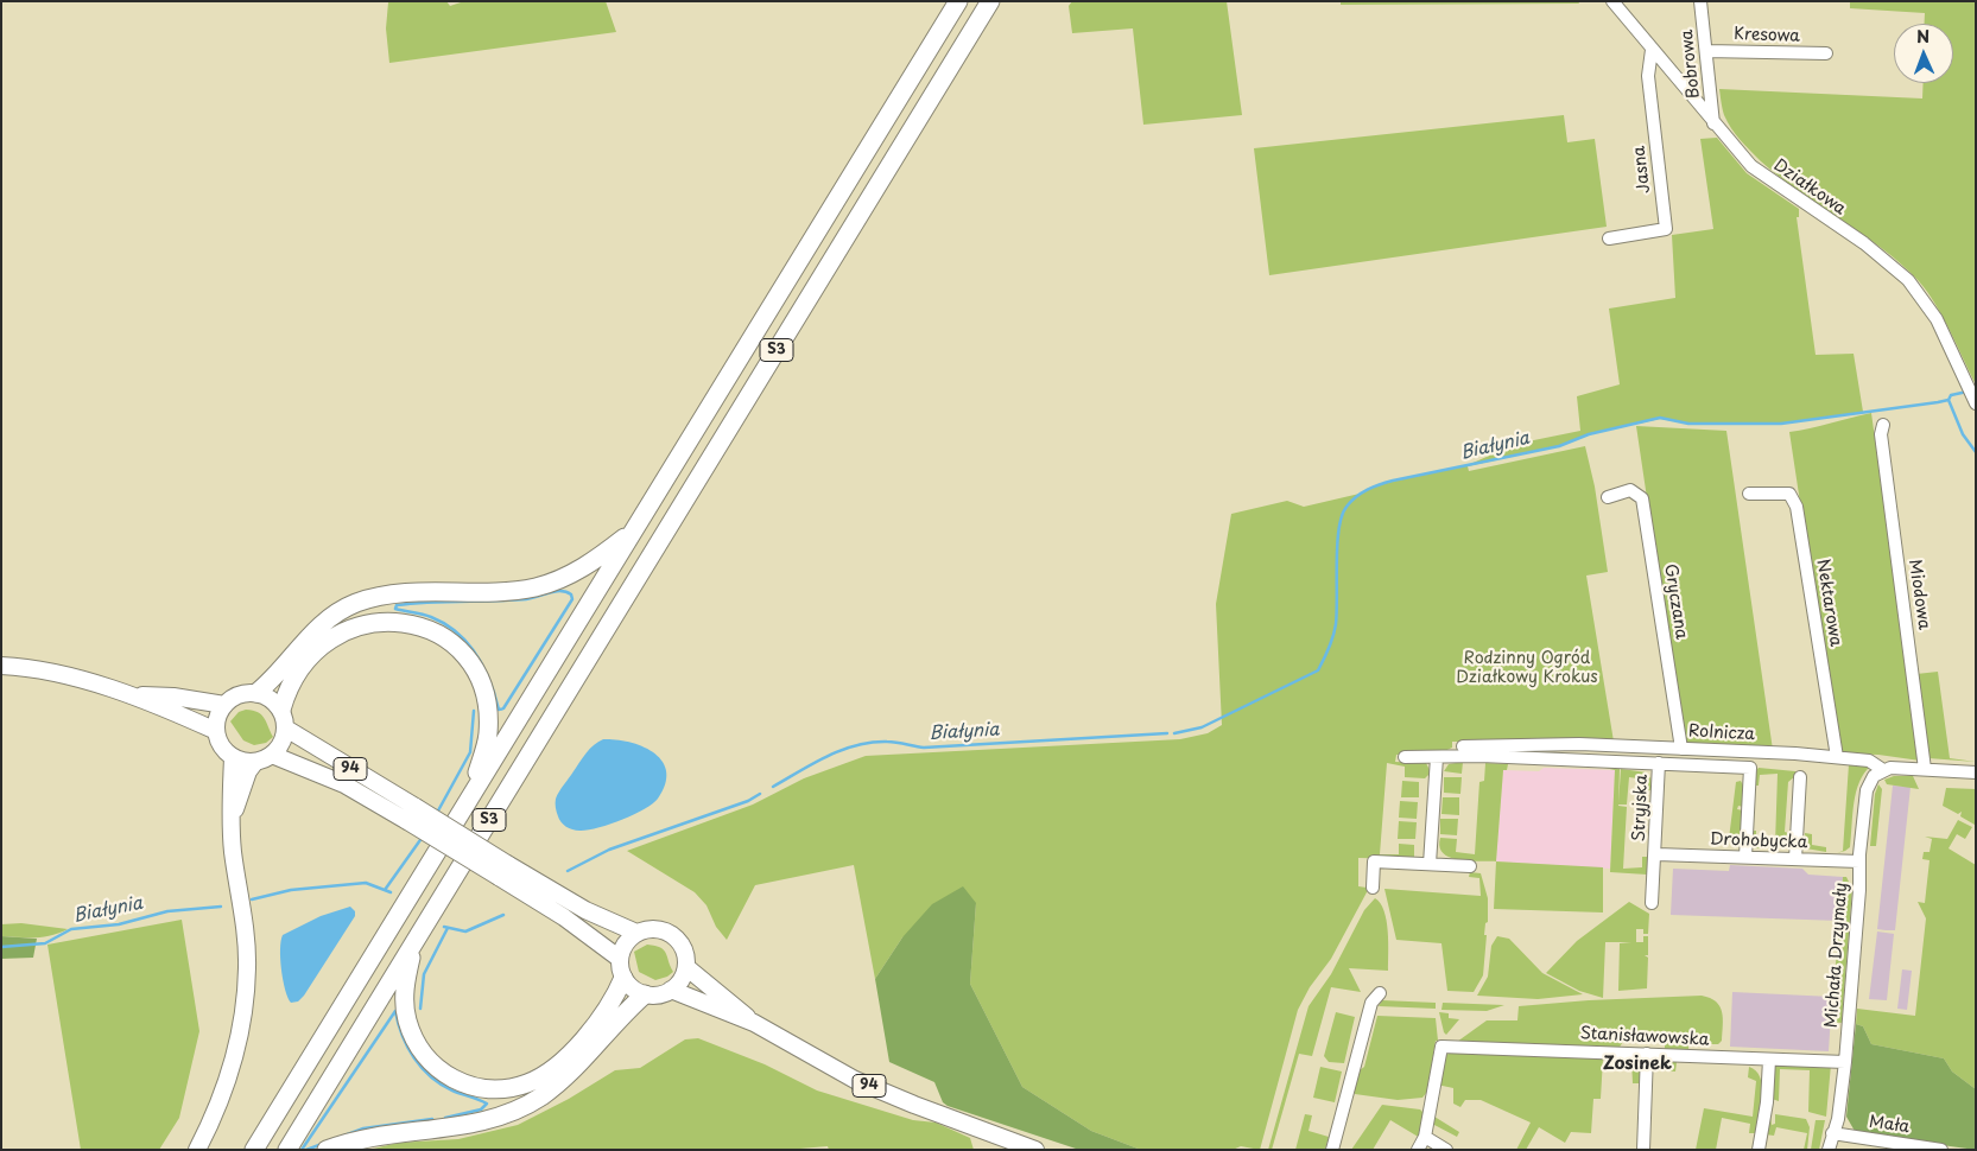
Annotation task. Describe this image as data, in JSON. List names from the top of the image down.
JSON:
{
  "streets": {
    "highway": ["S3"],
    "main road": ["94"],
    "street": [
      "Kresowa",
      "Bobrowa",
      "Jasna",
      "Działkowa",
      "Miodowa",
      "Gryczana",
      "Nektarowa",
      "Rolnicza",
      "Stryjska",
      "Drohobycka",
      "Michała Drzymały",
      "Stanisławowska",
      "Mała"
    ]
  },
  "crossings": [
    ["Kresowa", "Bobrowa"],
    ["Bobrowa", "Działkowa"],
    ["Jasna", "Działkowa"],
    ["Miodowa", "Rolnicza"],
    ["Gryczana", "Rolnicza"],
    ["Nektarowa", "Rolnicza"],
    ["Rolnicza", "Michała Drzymały"],
    ["Stryjska", "Drohobycka"],
    ["Drohobycka", "Michała Drzymały"],
    ["Michała Drzymały", "Stanisławowska"],
    ["Michała Drzymały", "Mała"]
  ],
  "districts": ["Zosinek"],
  "water": ["Białynia"],
  "parks": ["Rodzinny Ogród Działkowy Krokus"],
  "north": "top"
}
